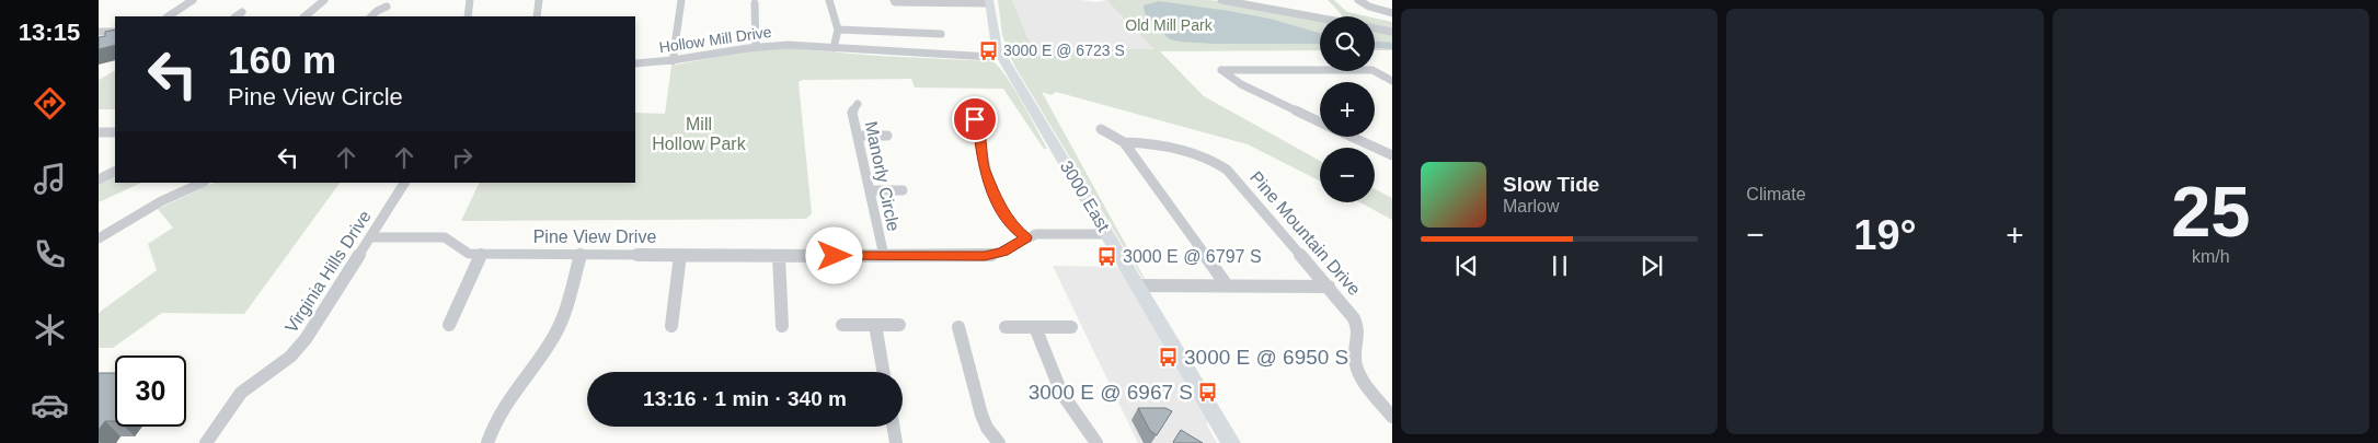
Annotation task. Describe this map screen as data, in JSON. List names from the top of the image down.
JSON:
{
  "streets": {
    "main road": ["3000 East"],
    "street": [
      "Hollow Mill Drive",
      "Manorly Circle",
      "Pine Mountain Drive",
      "Pine View Drive",
      "Virginia Hills Drive"
    ]
  },
  "crossings": [
    ["Hollow Mill Drive", "3000 East"],
    ["Manorly Circle", "Pine View Drive"],
    ["3000 East", "Pine View Drive"],
    ["Pine View Drive", "Virginia Hills Drive"]
  ],
  "parks": ["Old Mill Park", "Mill Hollow Park"],
  "places": {
    "bus stop": [
      "3000 E @ 6723 S",
      "3000 E @ 6797 S",
      "3000 E @ 6950 S",
      "3000 E @ 6967 S"
    ]
  },
  "page": {
    "tabs": "13:15",
    "tile": [
      "Climate",
      ["25", "km/h"]
    ],
    "map_buttons": ["+", "−"],
    "turn": ["160 m", "Pine View Circle"],
    "song": ["Slow Tide", "Marlow"],
    "heat": ["−", "19°", "+"],
    "limit": "30",
    "trip": "13:16 · 1 min · 340 m"
  }
}
